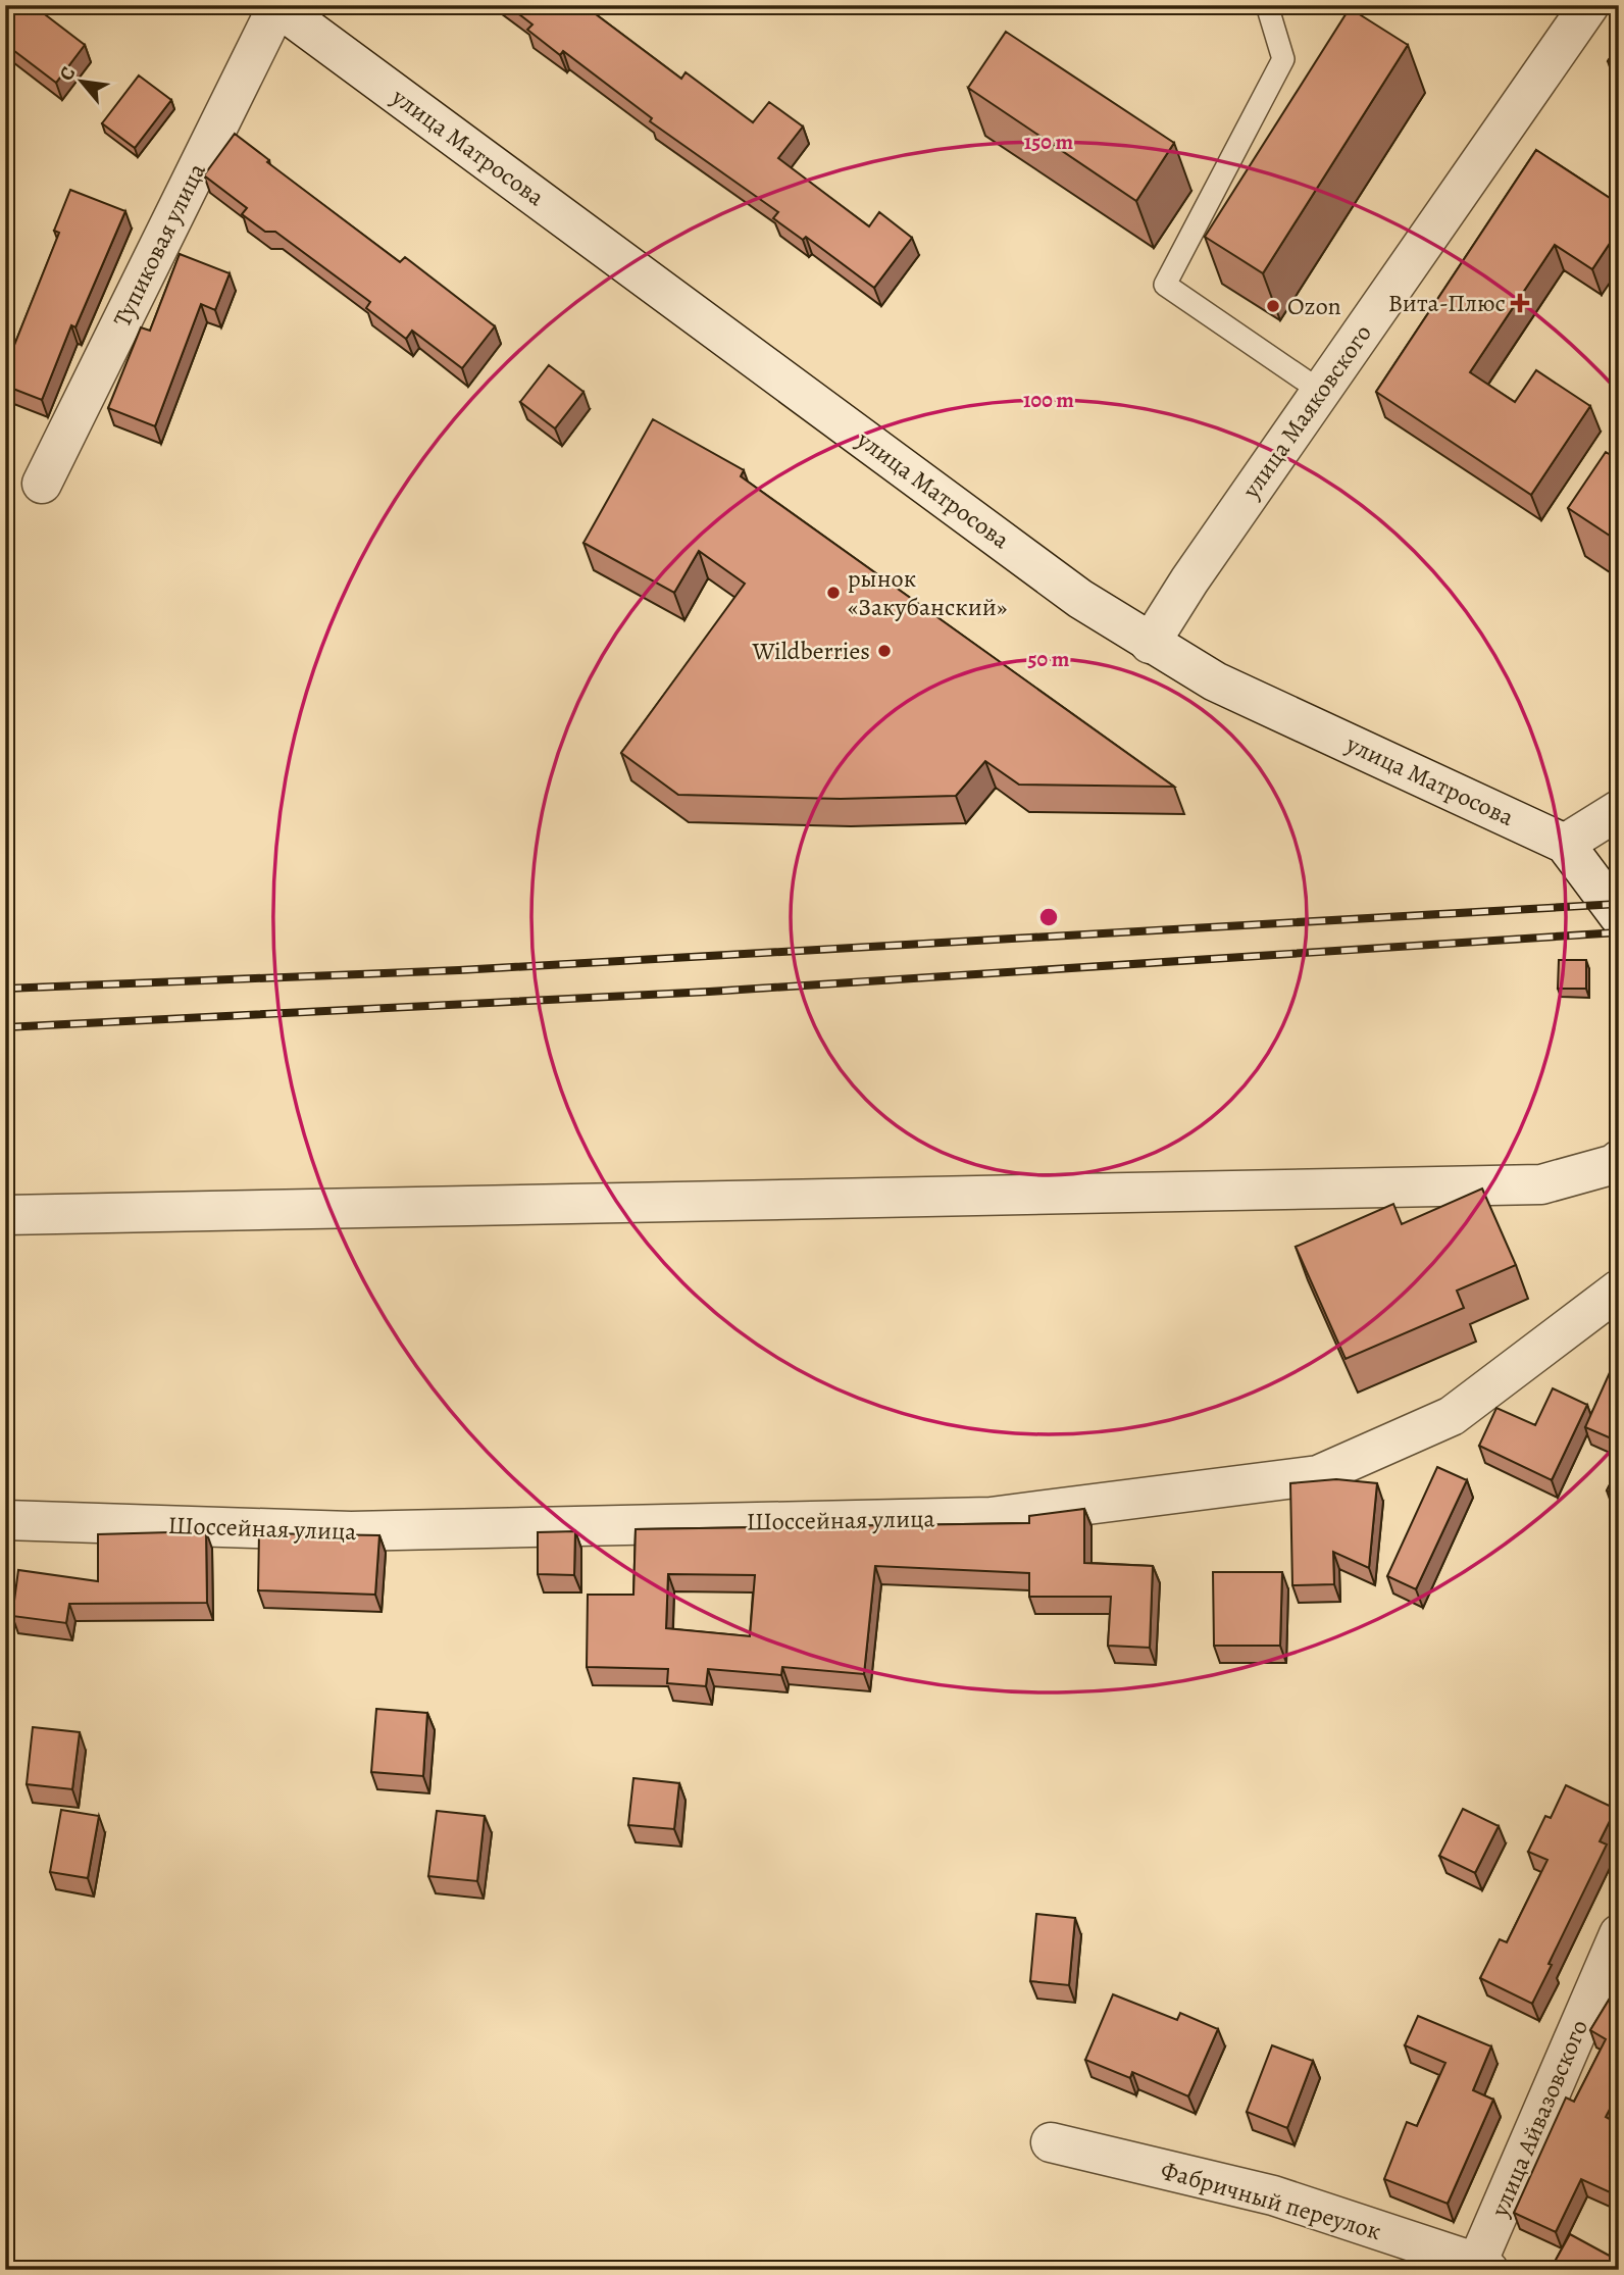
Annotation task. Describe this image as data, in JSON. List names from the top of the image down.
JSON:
{
  "streets": {
    "street": [
      "улица Матросова",
      "Тупиковая улица",
      "улица Маяковского",
      "Шоссейная улица",
      "улица Айвазовского",
      "Фабричный переулок"
    ]
  },
  "crossings": [
    ["улица Матросова", "Тупиковая улица"],
    ["улица Матросова", "улица Маяковского"],
    ["улица Айвазовского", "Фабричный переулок"]
  ],
  "places": {
    "health": ["Вита-Плюс"],
    "other": ["Ozon", "рынок «Закубанский»", "Wildberries"]
  },
  "north": "top left",
  "rings": ["150 m", "100 m", "50 m"]
}
